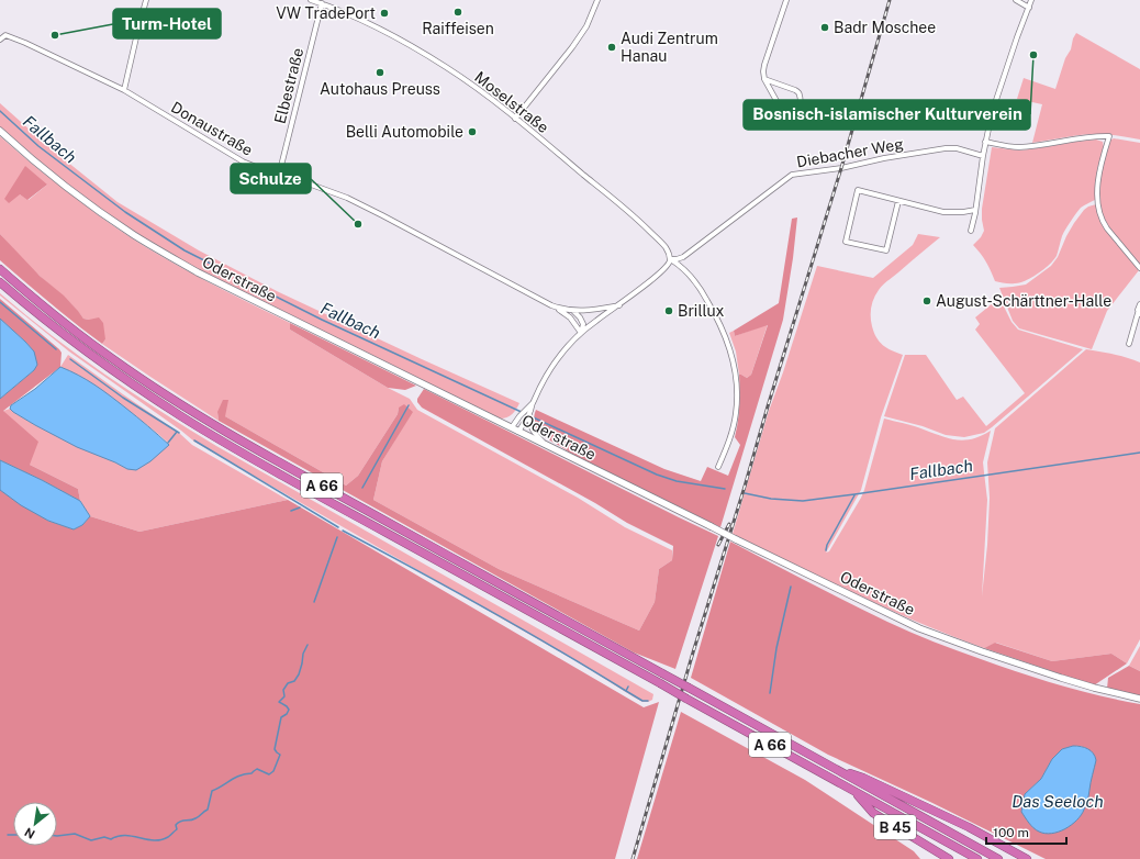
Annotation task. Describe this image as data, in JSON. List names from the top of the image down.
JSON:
{
  "streets": {
    "highway": ["A 66", "B 45"],
    "street": [
      "Elbestraße",
      "Moselstraße",
      "Donaustraße",
      "Diebacher Weg",
      "Oderstraße"
    ]
  },
  "crossings": [
    ["Elbestraße", "Moselstraße"],
    ["Elbestraße", "Donaustraße"],
    ["Moselstraße", "Diebacher Weg"],
    ["A 66", "B 45"]
  ],
  "water": ["Fallbach", "Das Seeloch"],
  "places": [
    "Raiffeisen",
    "VW TradePort",
    "Badr Moschee",
    "Turm-Hotel",
    "Audi Zentrum Hanau",
    "Bosnisch-islamischer Kulturverein",
    "Autohaus Preuss",
    "Belli Automobile",
    "Schulze",
    "August-Schärttner-Halle",
    "Brillux"
  ],
  "scale_bar": "100 m",
  "north": "bottom left"
}
